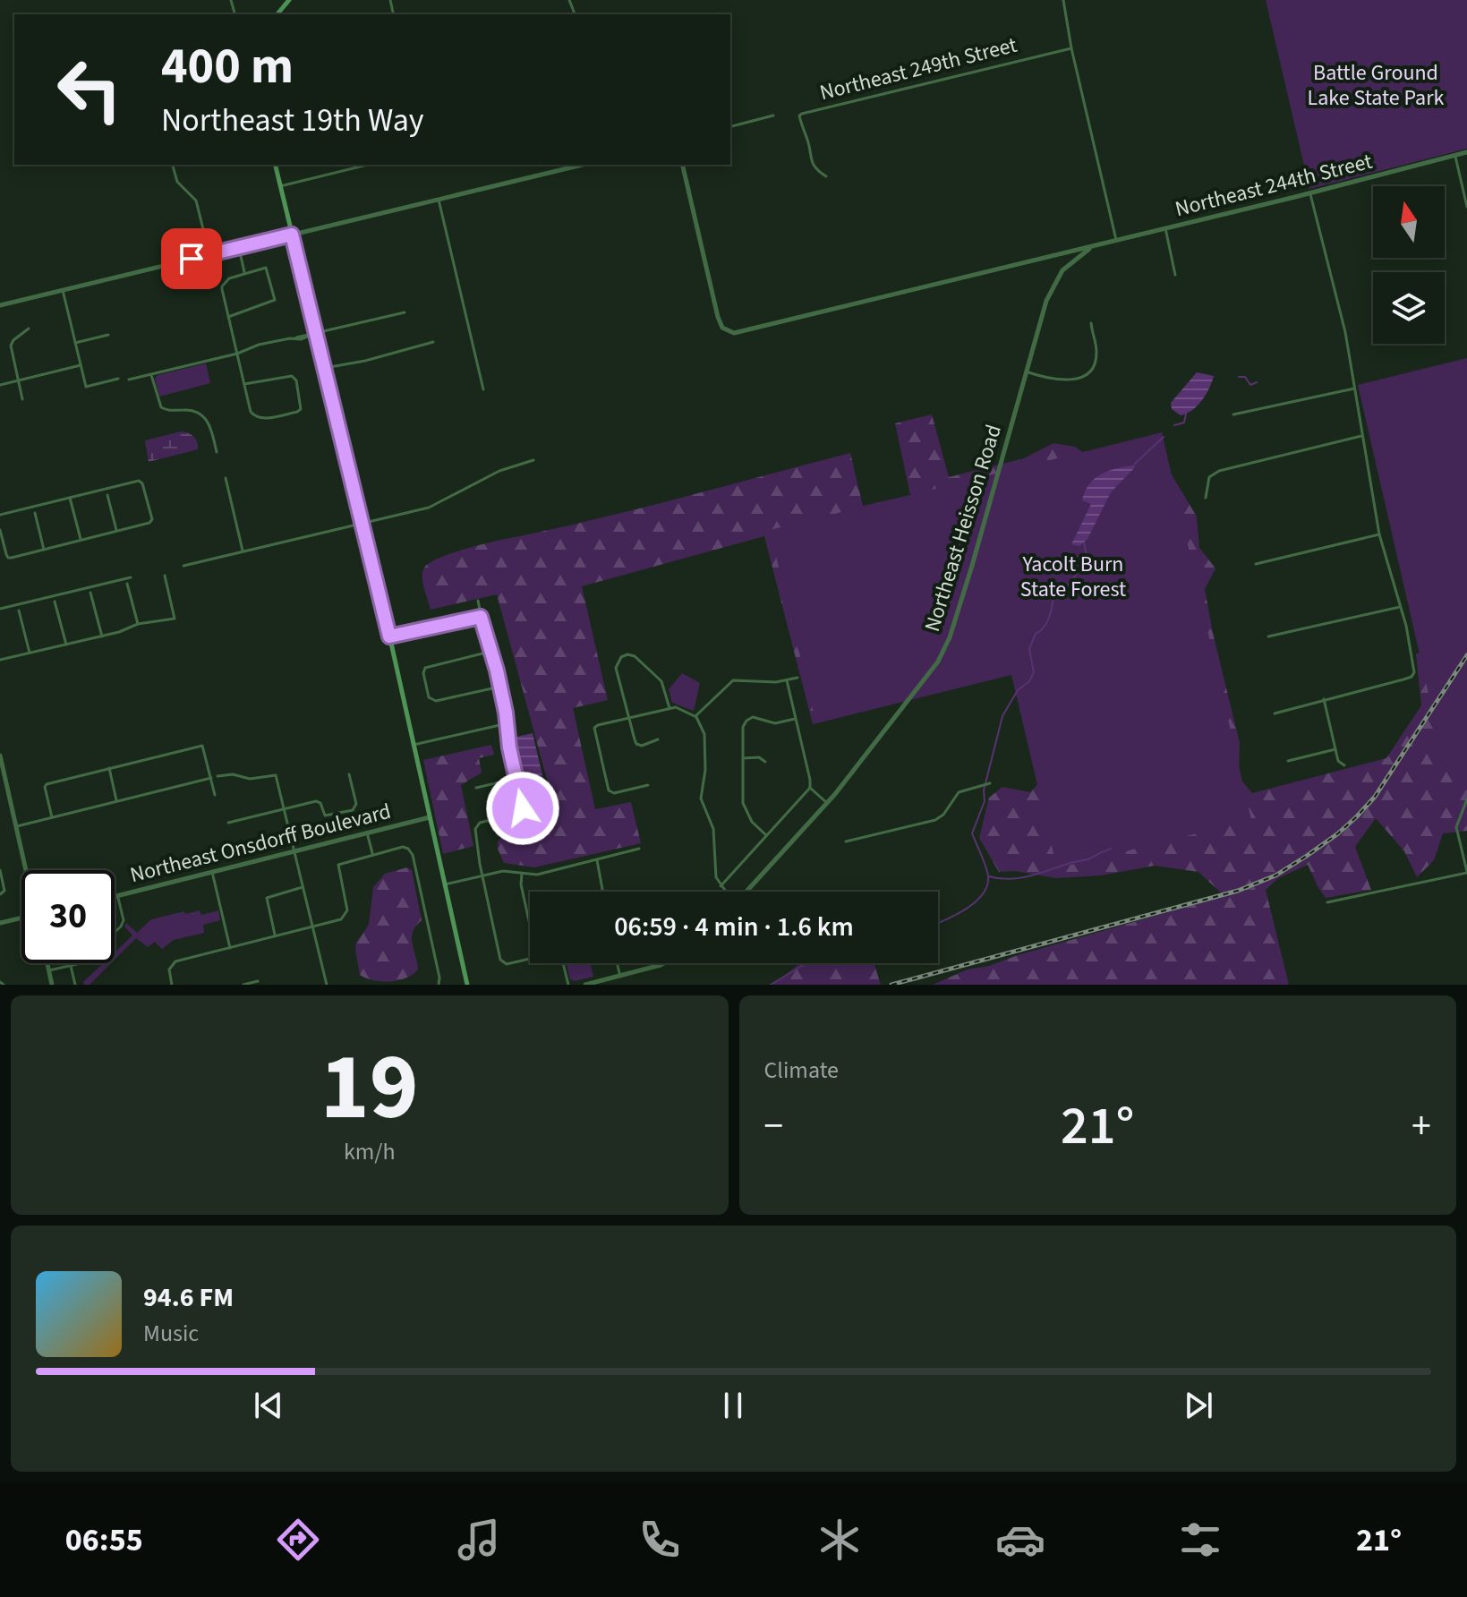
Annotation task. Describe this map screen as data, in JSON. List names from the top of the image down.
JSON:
{
  "streets": {
    "street": [
      "Northeast 249th Street",
      "Northeast 244th Street",
      "Northeast Heisson Road",
      "Northeast Onsdorff Boulevard"
    ]
  },
  "crossings": [
    ["Northeast 244th Street", "Northeast Heisson Road"]
  ],
  "parks": ["Battle Ground Lake State Park", "Yacolt Burn State Forest"],
  "north": "top",
  "page": {
    "turn": ["400 m", "Northeast 19th Way"],
    "limit": "30",
    "trip": "06:59 · 4 min · 1.6 km",
    "tile": [
      ["19", "km/h"],
      "Climate"
    ],
    "heat": ["−", "21°", "+"],
    "song": ["94.6 FM", "Music"],
    "tabs": ["06:55", "21°"]
  }
}
